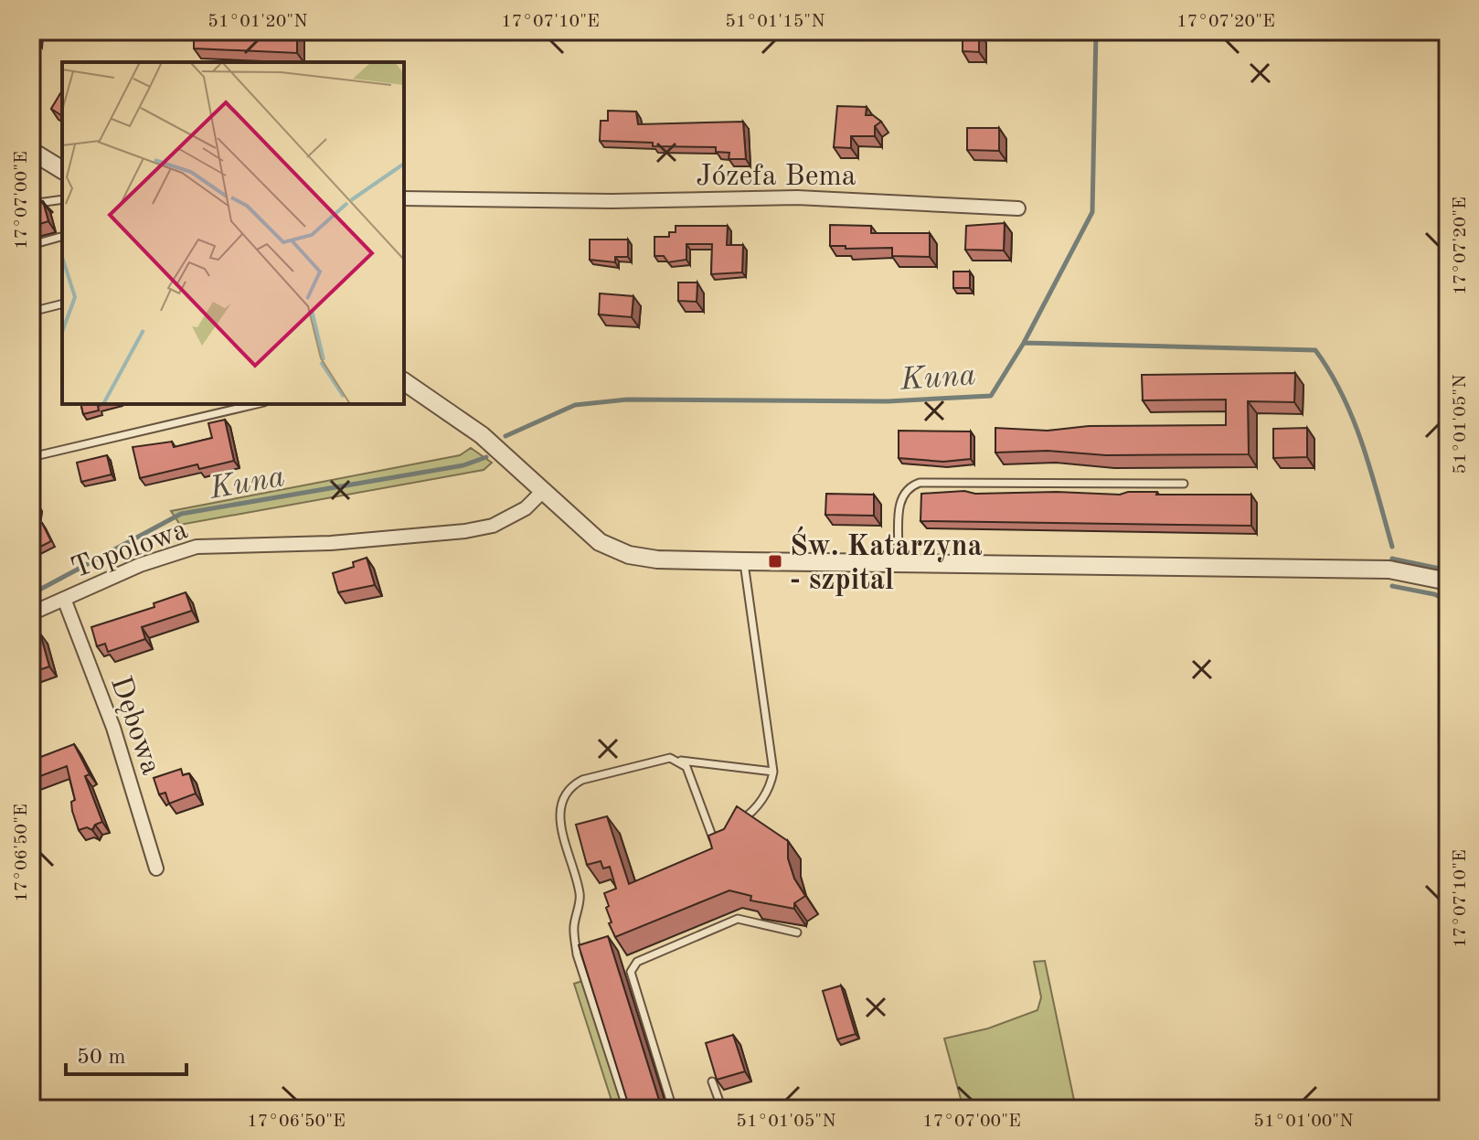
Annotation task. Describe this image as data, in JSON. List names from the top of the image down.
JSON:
{
  "streets": {
    "street": ["Józefa Bema", "Topolowa", "Dębowa"]
  },
  "crossings": [
    ["Topolowa", "Dębowa"]
  ],
  "water": ["Kuna"],
  "places": {
    "transit": ["Św. Katarzyna - szpital"]
  },
  "scale_bar": "50 m",
  "coordinates": [
    "51°01'20\"N",
    "17°07'10\"E",
    "51°01'15\"N",
    "17°07'20\"E",
    "17°07'00\"E",
    "51°01'05\"N",
    "17°06'50\"E",
    "51°01'00\"N"
  ]
}
